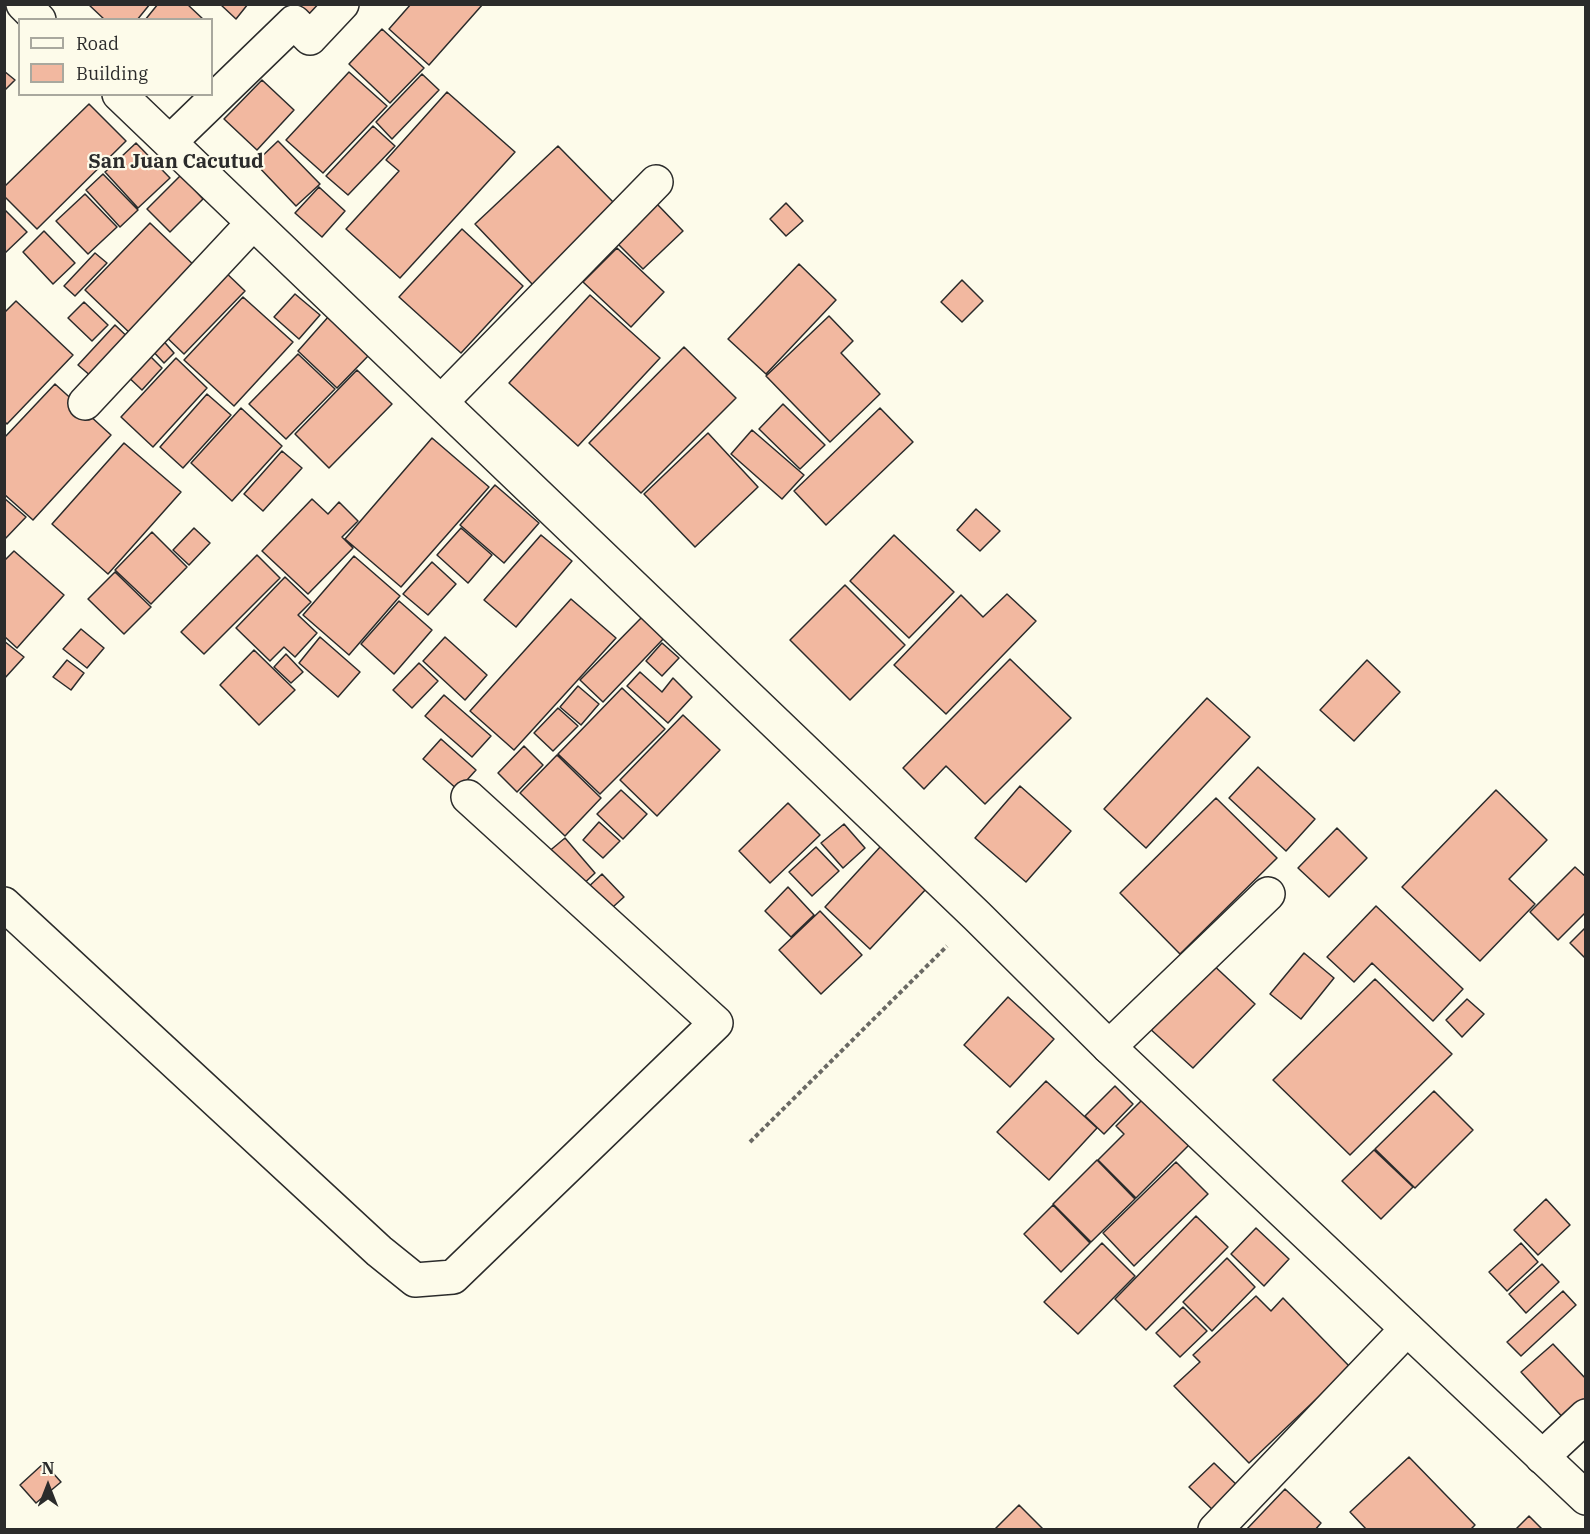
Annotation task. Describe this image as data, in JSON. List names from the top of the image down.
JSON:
{
  "districts": ["San Juan Cacutud"],
  "legend": ["Road", "Building"],
  "north": "top"
}
